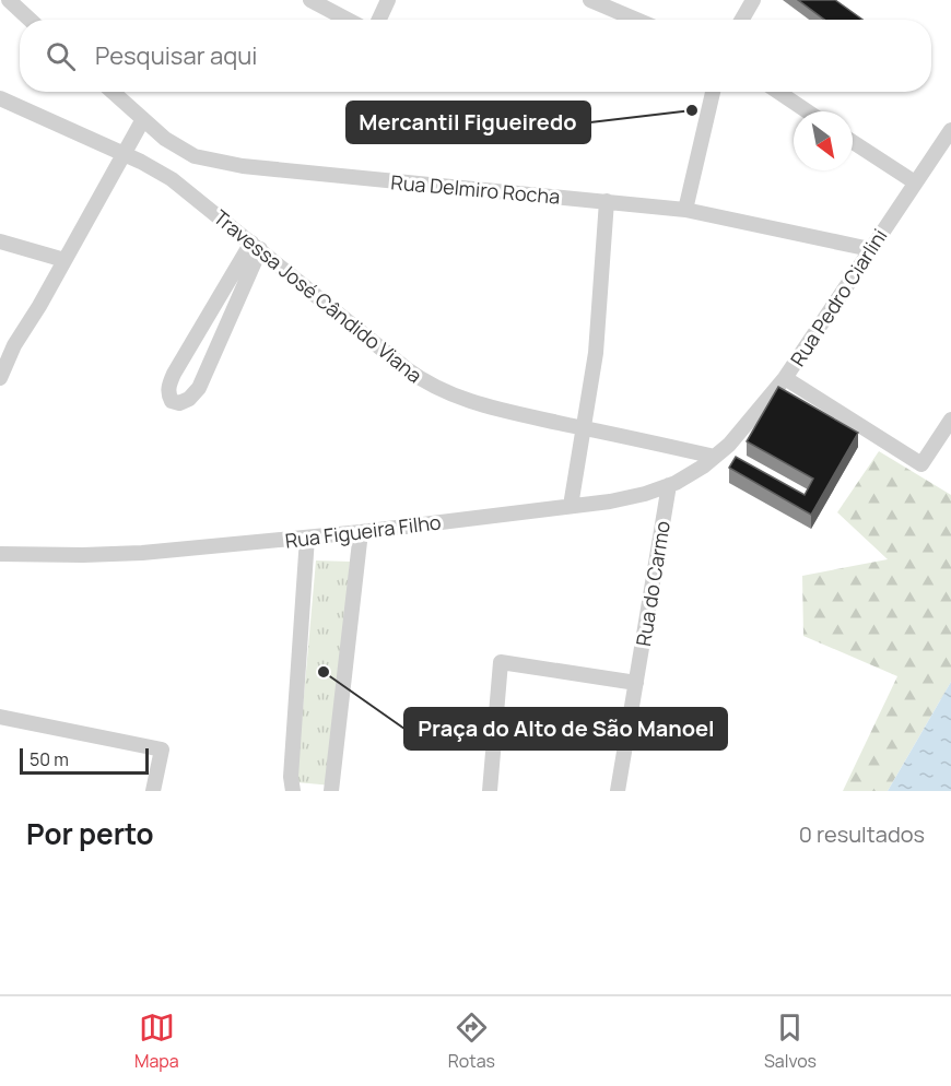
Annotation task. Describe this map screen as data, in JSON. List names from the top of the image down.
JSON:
{
  "streets": {
    "street": [
      "Rua Delmiro Rocha",
      "Travessa José Cândido Viana",
      "Rua Pedro Ciarlini",
      "Rua Figueira Filho",
      "Rua do Carmo"
    ]
  },
  "crossings": [
    ["Rua Delmiro Rocha", "Rua Pedro Ciarlini"],
    ["Travessa José Cândido Viana", "Rua Pedro Ciarlini"],
    ["Travessa José Cândido Viana", "Rua Figueira Filho"],
    ["Rua Pedro Ciarlini", "Rua Figueira Filho"],
    ["Rua Figueira Filho", "Rua do Carmo"]
  ],
  "places": ["Mercantil Figueiredo", "Praça do Alto de São Manoel"],
  "scale_bar": "50 m",
  "north": "bottom right",
  "page": {
    "search": "Pesquisar aqui",
    "scale": "50 m",
    "heading": ["Por perto", "0 resultados"],
    "nav": ["Mapa", "Rotas", "Salvos"]
  }
}
